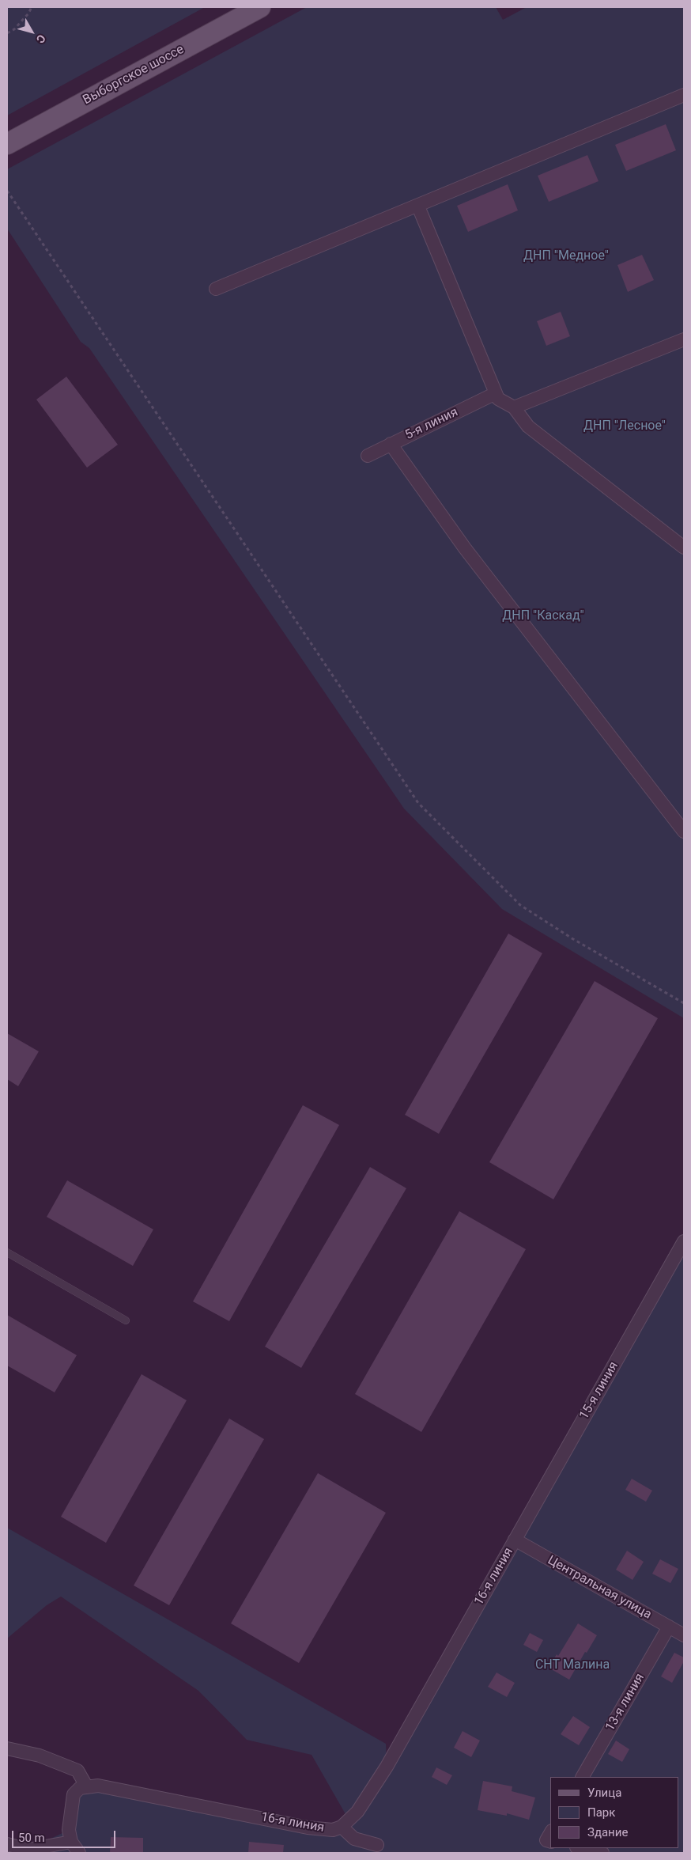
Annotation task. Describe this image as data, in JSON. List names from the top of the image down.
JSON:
{
  "streets": {
    "main road": ["Выборгское шоссе"],
    "street": [
      "5-я линия",
      "15-я линия",
      "16-я линия",
      "Центральная улица",
      "13-я линия"
    ]
  },
  "crossings": [
    ["15-я линия", "16-я линия"],
    ["15-я линия", "Центральная улица"],
    ["16-я линия", "Центральная улица"],
    ["Центральная улица", "13-я линия"]
  ],
  "parks": [
    "ДНП \"Медное\"",
    "ДНП \"Лесное\"",
    "ДНП \"Каскад\"",
    "СНТ Малина"
  ],
  "legend": ["Улица", "Парк", "Здание"],
  "scale_bar": "50 m",
  "north": "bottom right"
}
